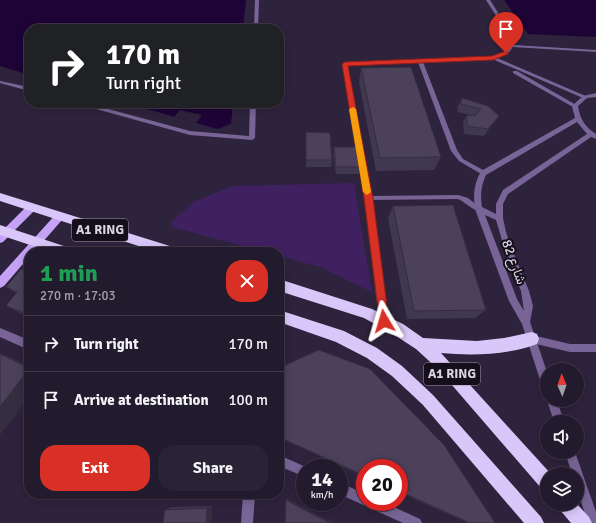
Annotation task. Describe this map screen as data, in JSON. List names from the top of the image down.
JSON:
{
  "streets": {
    "highway": ["A1 RING"],
    "street": ["شارع 82"]
  },
  "north": "top",
  "page": {
    "turn": ["170 m", "Turn right"],
    "heading": ["1 min", "270 m · 17:03"],
    "list": [
      {
        "name": "Turn right",
        "value": "170 m"
      },
      {
        "name": "Arrive at destination",
        "value": "100 m"
      }
    ],
    "buttons": ["Exit", "Share"],
    "speed": "14 km/h",
    "limit": "20"
  }
}
